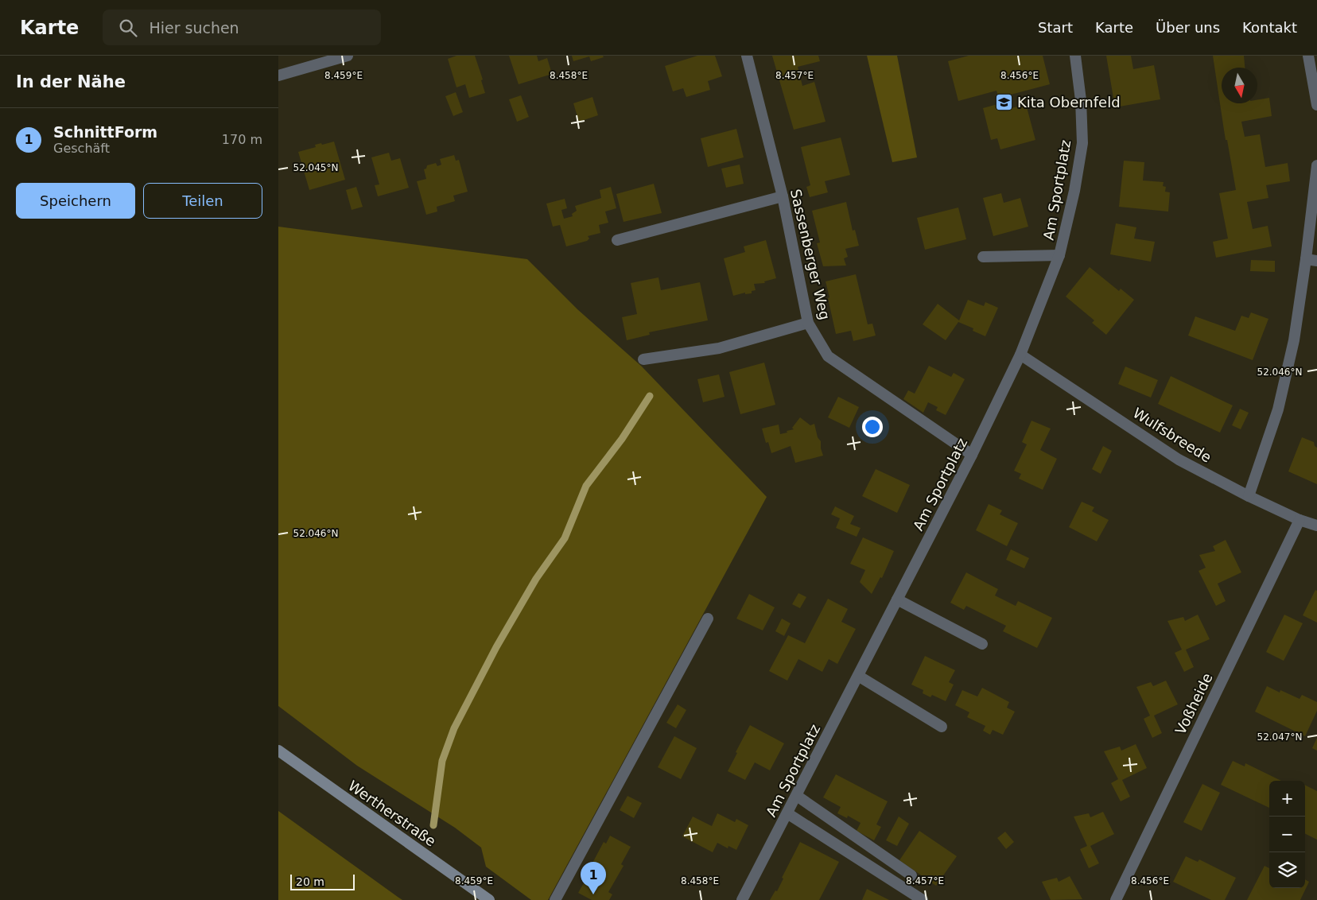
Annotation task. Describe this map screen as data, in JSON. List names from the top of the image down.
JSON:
{
  "streets": {
    "main road": ["Wertherstraße"],
    "street": [
      "Am Sportplatz",
      "Sassenberger Weg",
      "Wulfsbreede",
      "Voßheide"
    ]
  },
  "crossings": [
    ["Am Sportplatz", "Sassenberger Weg"],
    ["Am Sportplatz", "Wulfsbreede"],
    ["Wulfsbreede", "Voßheide"]
  ],
  "places": {
    "school or university": ["Kita Obernfeld"]
  },
  "scale_bar": "20 m",
  "north": "bottom",
  "page": {
    "header": "Karte",
    "search": "Hier suchen",
    "nav": [
      "Start",
      "Karte",
      "Über uns",
      "Kontakt"
    ],
    "heading": "In der Nähe",
    "list": [
      {
        "mark": "1",
        "name": "SchnittForm",
        "note": "Geschäft",
        "value": "170 m"
      }
    ],
    "buttons": ["Speichern", "Teilen"],
    "map_buttons": ["+", "−"],
    "pins": "1",
    "scale": "20 m"
  },
  "coordinates": [
    "8.459°E",
    "8.458°E",
    "8.457°E",
    "8.456°E",
    "52.045°N",
    "52.046°N",
    "52.047°N"
  ]
}
